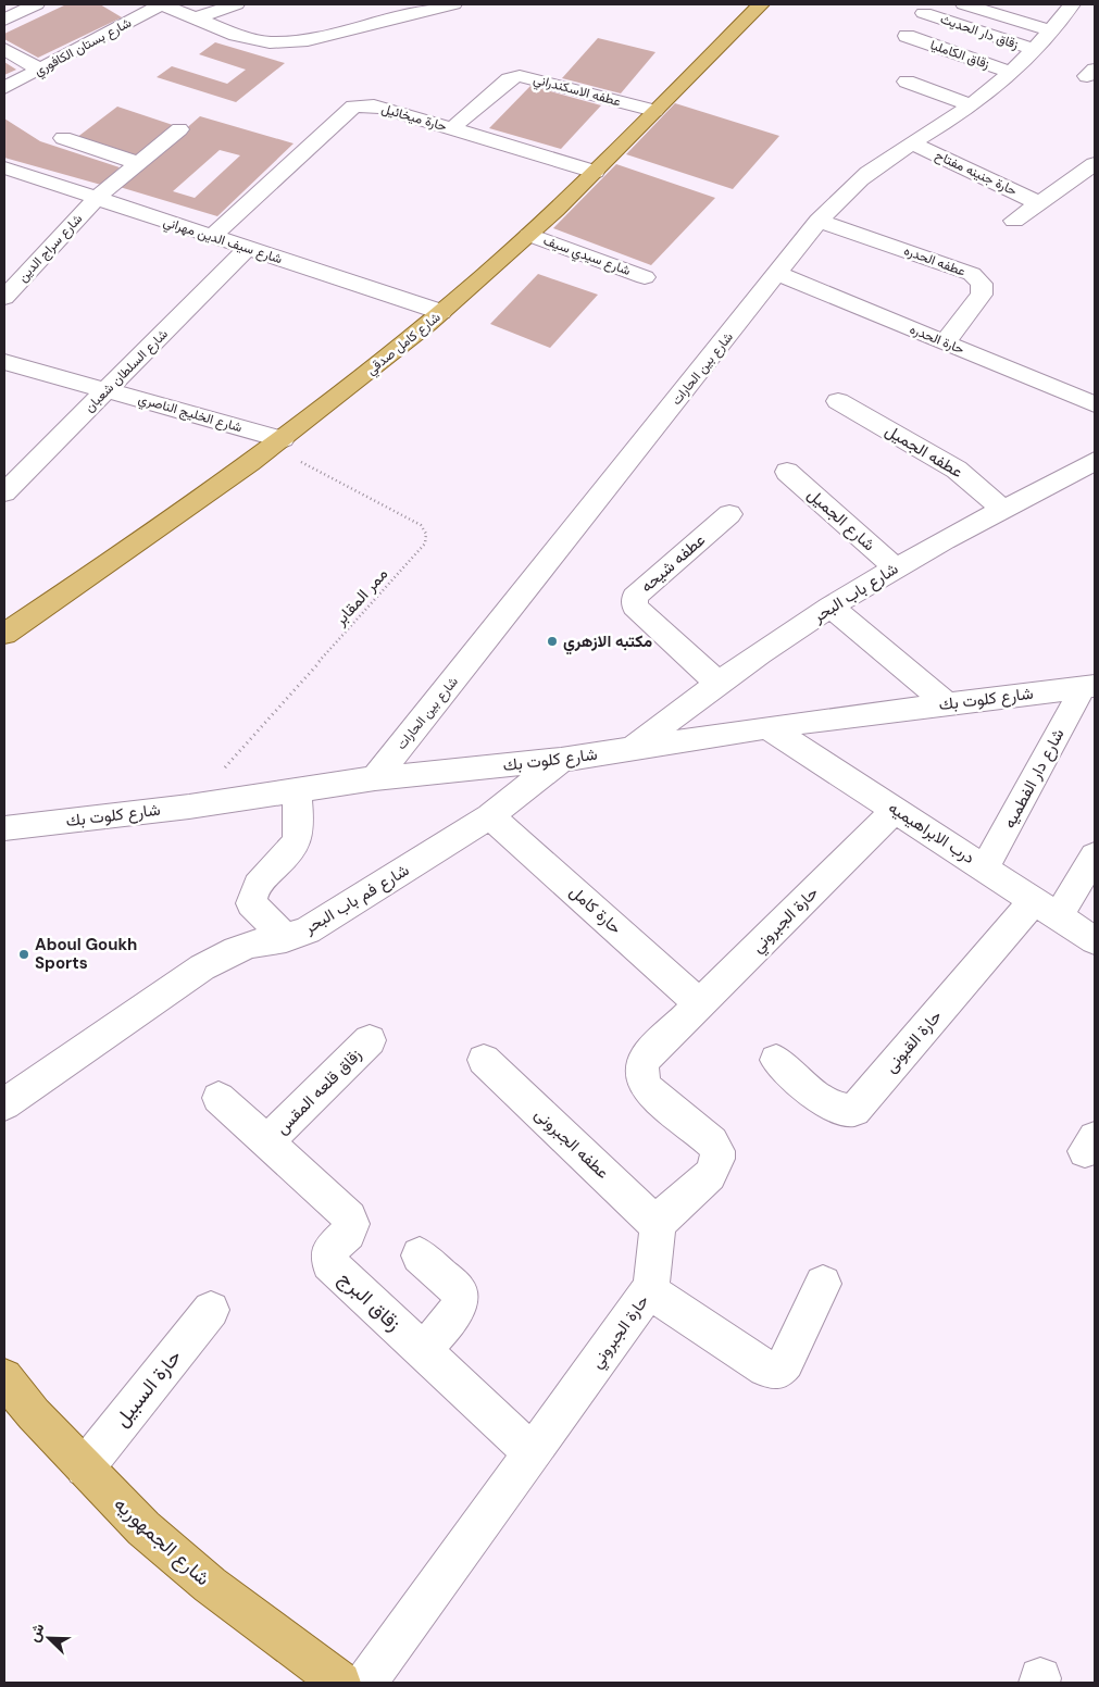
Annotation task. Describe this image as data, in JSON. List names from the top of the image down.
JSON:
{
  "streets": {
    "main road": ["شارع كامل صدقي", "شارع الجمهوريه"],
    "street": [
      "زقاق دار الحديث",
      "شارع بستان الكافوري",
      "زقاق الكامليا",
      "عطفه الاسكندراني",
      "حارة ميخائيل",
      "حارة جنينه مفتاح",
      "شارع سيف الدين مهراني",
      "شارع سراج الدين",
      "شارع سيدي سيف",
      "عطفه الحدره",
      "حارة الحدره",
      "شارع بين الحارات",
      "شارع السلطان شعبان",
      "شارع الخليج الناصري",
      "عطفه الجميل",
      "شارع الجميل",
      "عطفه شيحه",
      "شارع باب البحر",
      "شارع كلوت بك",
      "شارع دار الفطميه",
      "درب الابراهيميه",
      "شارع فم باب البحر",
      "حارة كامل",
      "حارة الجبروني",
      "حارة القبونى",
      "زقاق قلعه المقس",
      "عطفه الجبرونى",
      "زقاق البرج",
      "حارة السبيل"
    ],
    "path": ["ممر المقابر"]
  },
  "crossings": [
    ["زقاق دار الحديث", "شارع بين الحارات"],
    ["زقاق الكامليا", "شارع بين الحارات"],
    ["عطفه الاسكندراني", "حارة ميخائيل"],
    ["عطفه الاسكندراني", "شارع كامل صدقي"],
    ["حارة ميخائيل", "شارع سيف الدين مهراني"],
    ["حارة ميخائيل", "شارع كامل صدقي"],
    ["حارة جنينه مفتاح", "شارع بين الحارات"],
    ["شارع سيف الدين مهراني", "شارع سراج الدين"],
    ["شارع سيف الدين مهراني", "شارع كامل صدقي"],
    ["شارع سيف الدين مهراني", "شارع السلطان شعبان"],
    ["شارع سيدي سيف", "شارع كامل صدقي"],
    ["عطفه الحدره", "حارة الحدره"],
    ["عطفه الحدره", "شارع بين الحارات"],
    ["حارة الحدره", "شارع بين الحارات"],
    ["شارع كامل صدقي", "شارع الخليج الناصري"],
    ["شارع كامل صدقي", "ممر المقابر"],
    ["شارع بين الحارات", "شارع كلوت بك"],
    ["شارع السلطان شعبان", "شارع الخليج الناصري"],
    ["شارع الخليج الناصري", "ممر المقابر"],
    ["عطفه الجميل", "شارع باب البحر"],
    ["شارع الجميل", "شارع باب البحر"],
    ["عطفه شيحه", "شارع باب البحر"],
    ["شارع باب البحر", "شارع كلوت بك"],
    ["ممر المقابر", "شارع كلوت بك"],
    ["شارع كلوت بك", "شارع دار الفطميه"],
    ["شارع كلوت بك", "درب الابراهيميه"],
    ["شارع كلوت بك", "شارع فم باب البحر"],
    ["شارع دار الفطميه", "درب الابراهيميه"],
    ["درب الابراهيميه", "حارة الجبروني"],
    ["درب الابراهيميه", "حارة القبونى"],
    ["شارع فم باب البحر", "حارة كامل"],
    ["حارة كامل", "حارة الجبروني"],
    ["حارة الجبروني", "عطفه الجبرونى"],
    ["حارة الجبروني", "زقاق البرج"],
    ["زقاق قلعه المقس", "زقاق البرج"],
    ["حارة السبيل", "شارع الجمهوريه"]
  ],
  "places": ["مكتبه الازهري", "Aboul Goukh Sports"],
  "north": "top left"
}
